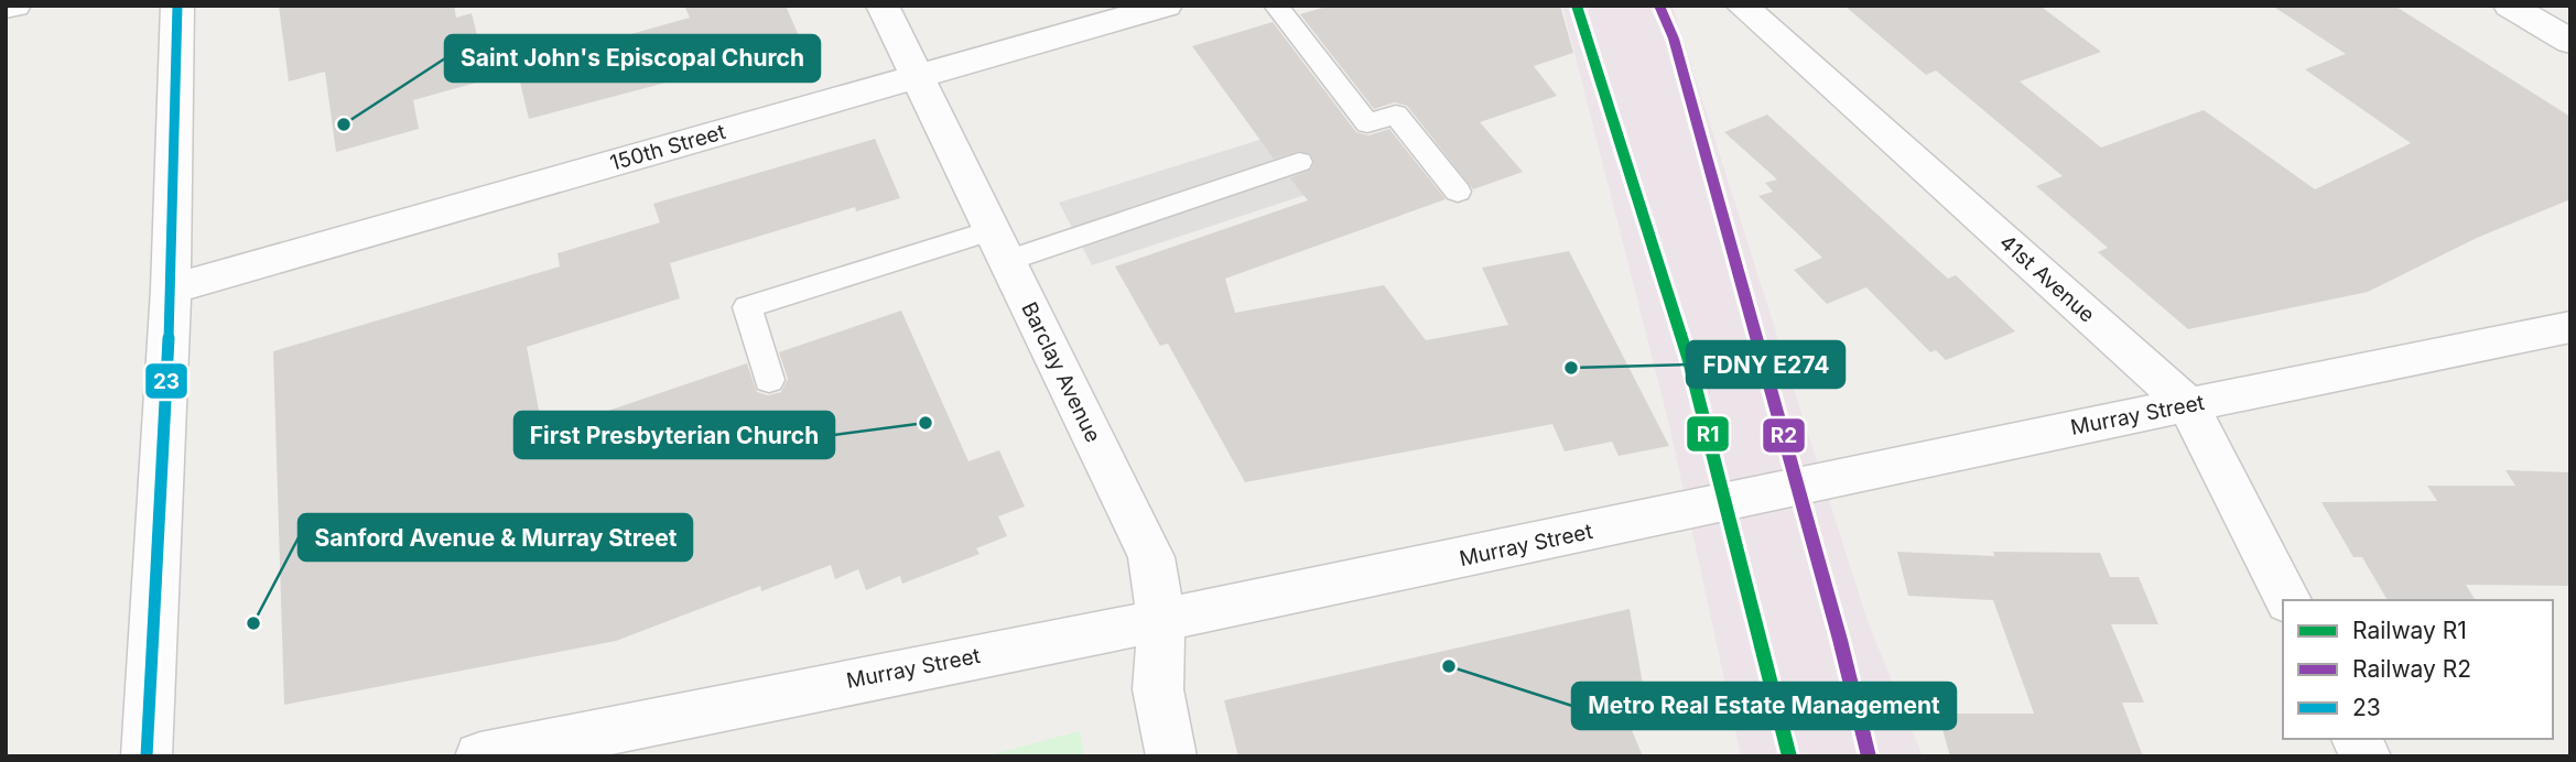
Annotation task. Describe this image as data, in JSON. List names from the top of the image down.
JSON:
{
  "streets": {
    "street": [
      "150th Street",
      "41st Avenue",
      "Barclay Avenue",
      "Murray Street"
    ]
  },
  "crossings": [
    ["150th Street", "Barclay Avenue"],
    ["41st Avenue", "Murray Street"],
    ["Barclay Avenue", "Murray Street"]
  ],
  "places": [
    "Saint John's Episcopal Church",
    "FDNY E274",
    "First Presbyterian Church",
    "Sanford Avenue & Murray Street",
    "Metro Real Estate Management"
  ],
  "lines": ["rail line R1", "rail line R2", "transit line 23"],
  "legend": ["Railway R1", "Railway R2", "23"]
}
